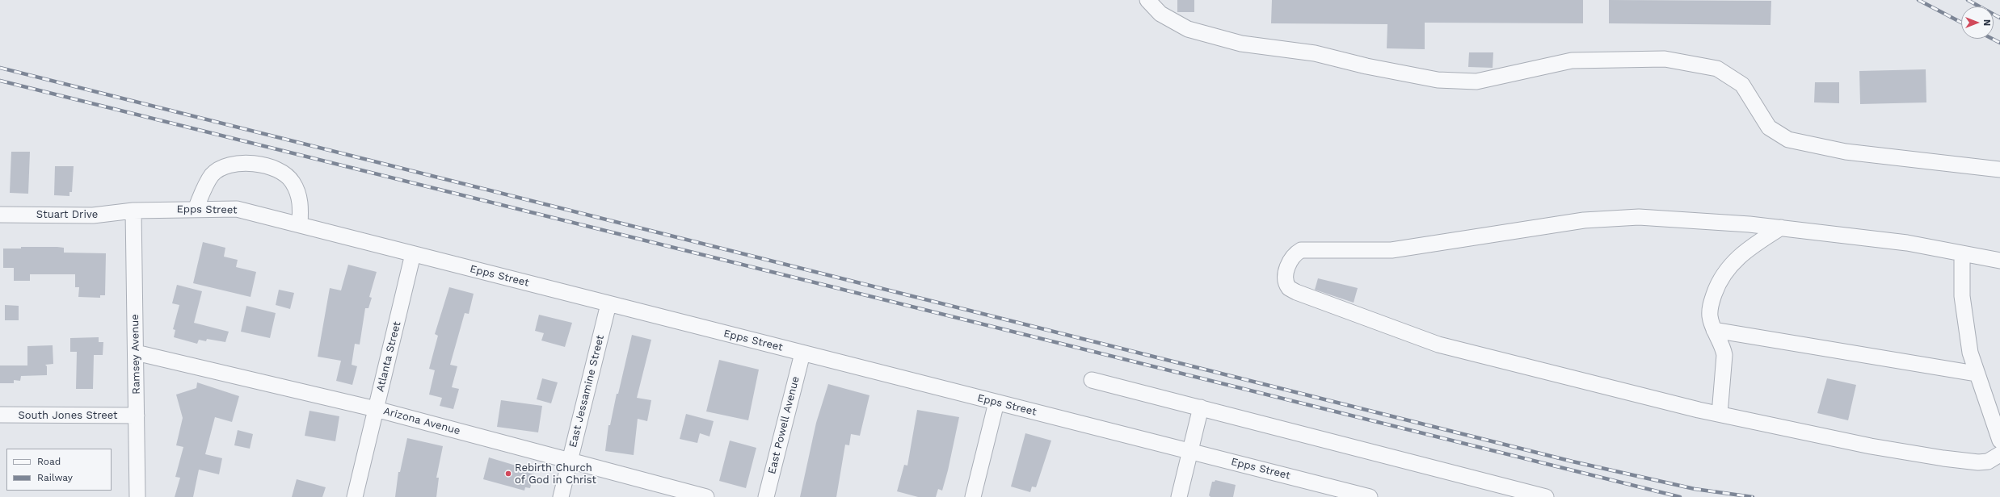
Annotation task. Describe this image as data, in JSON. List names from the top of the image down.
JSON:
{
  "streets": {
    "street": [
      "Epps Street",
      "Stuart Drive",
      "Ramsey Avenue",
      "Atlanta Street",
      "East Jessamine Street",
      "South Jones Street",
      "Arizona Avenue",
      "East Powell Avenue"
    ]
  },
  "crossings": [
    ["Epps Street", "Stuart Drive"],
    ["Epps Street", "Ramsey Avenue"],
    ["Epps Street", "Atlanta Street"],
    ["Epps Street", "East Jessamine Street"],
    ["Epps Street", "East Powell Avenue"],
    ["Stuart Drive", "Ramsey Avenue"],
    ["Ramsey Avenue", "South Jones Street"],
    ["Ramsey Avenue", "Arizona Avenue"],
    ["Atlanta Street", "Arizona Avenue"],
    ["East Jessamine Street", "Arizona Avenue"]
  ],
  "places": ["Rebirth Church of God in Christ"],
  "legend": ["Road", "Railway"],
  "north": "right"
}
